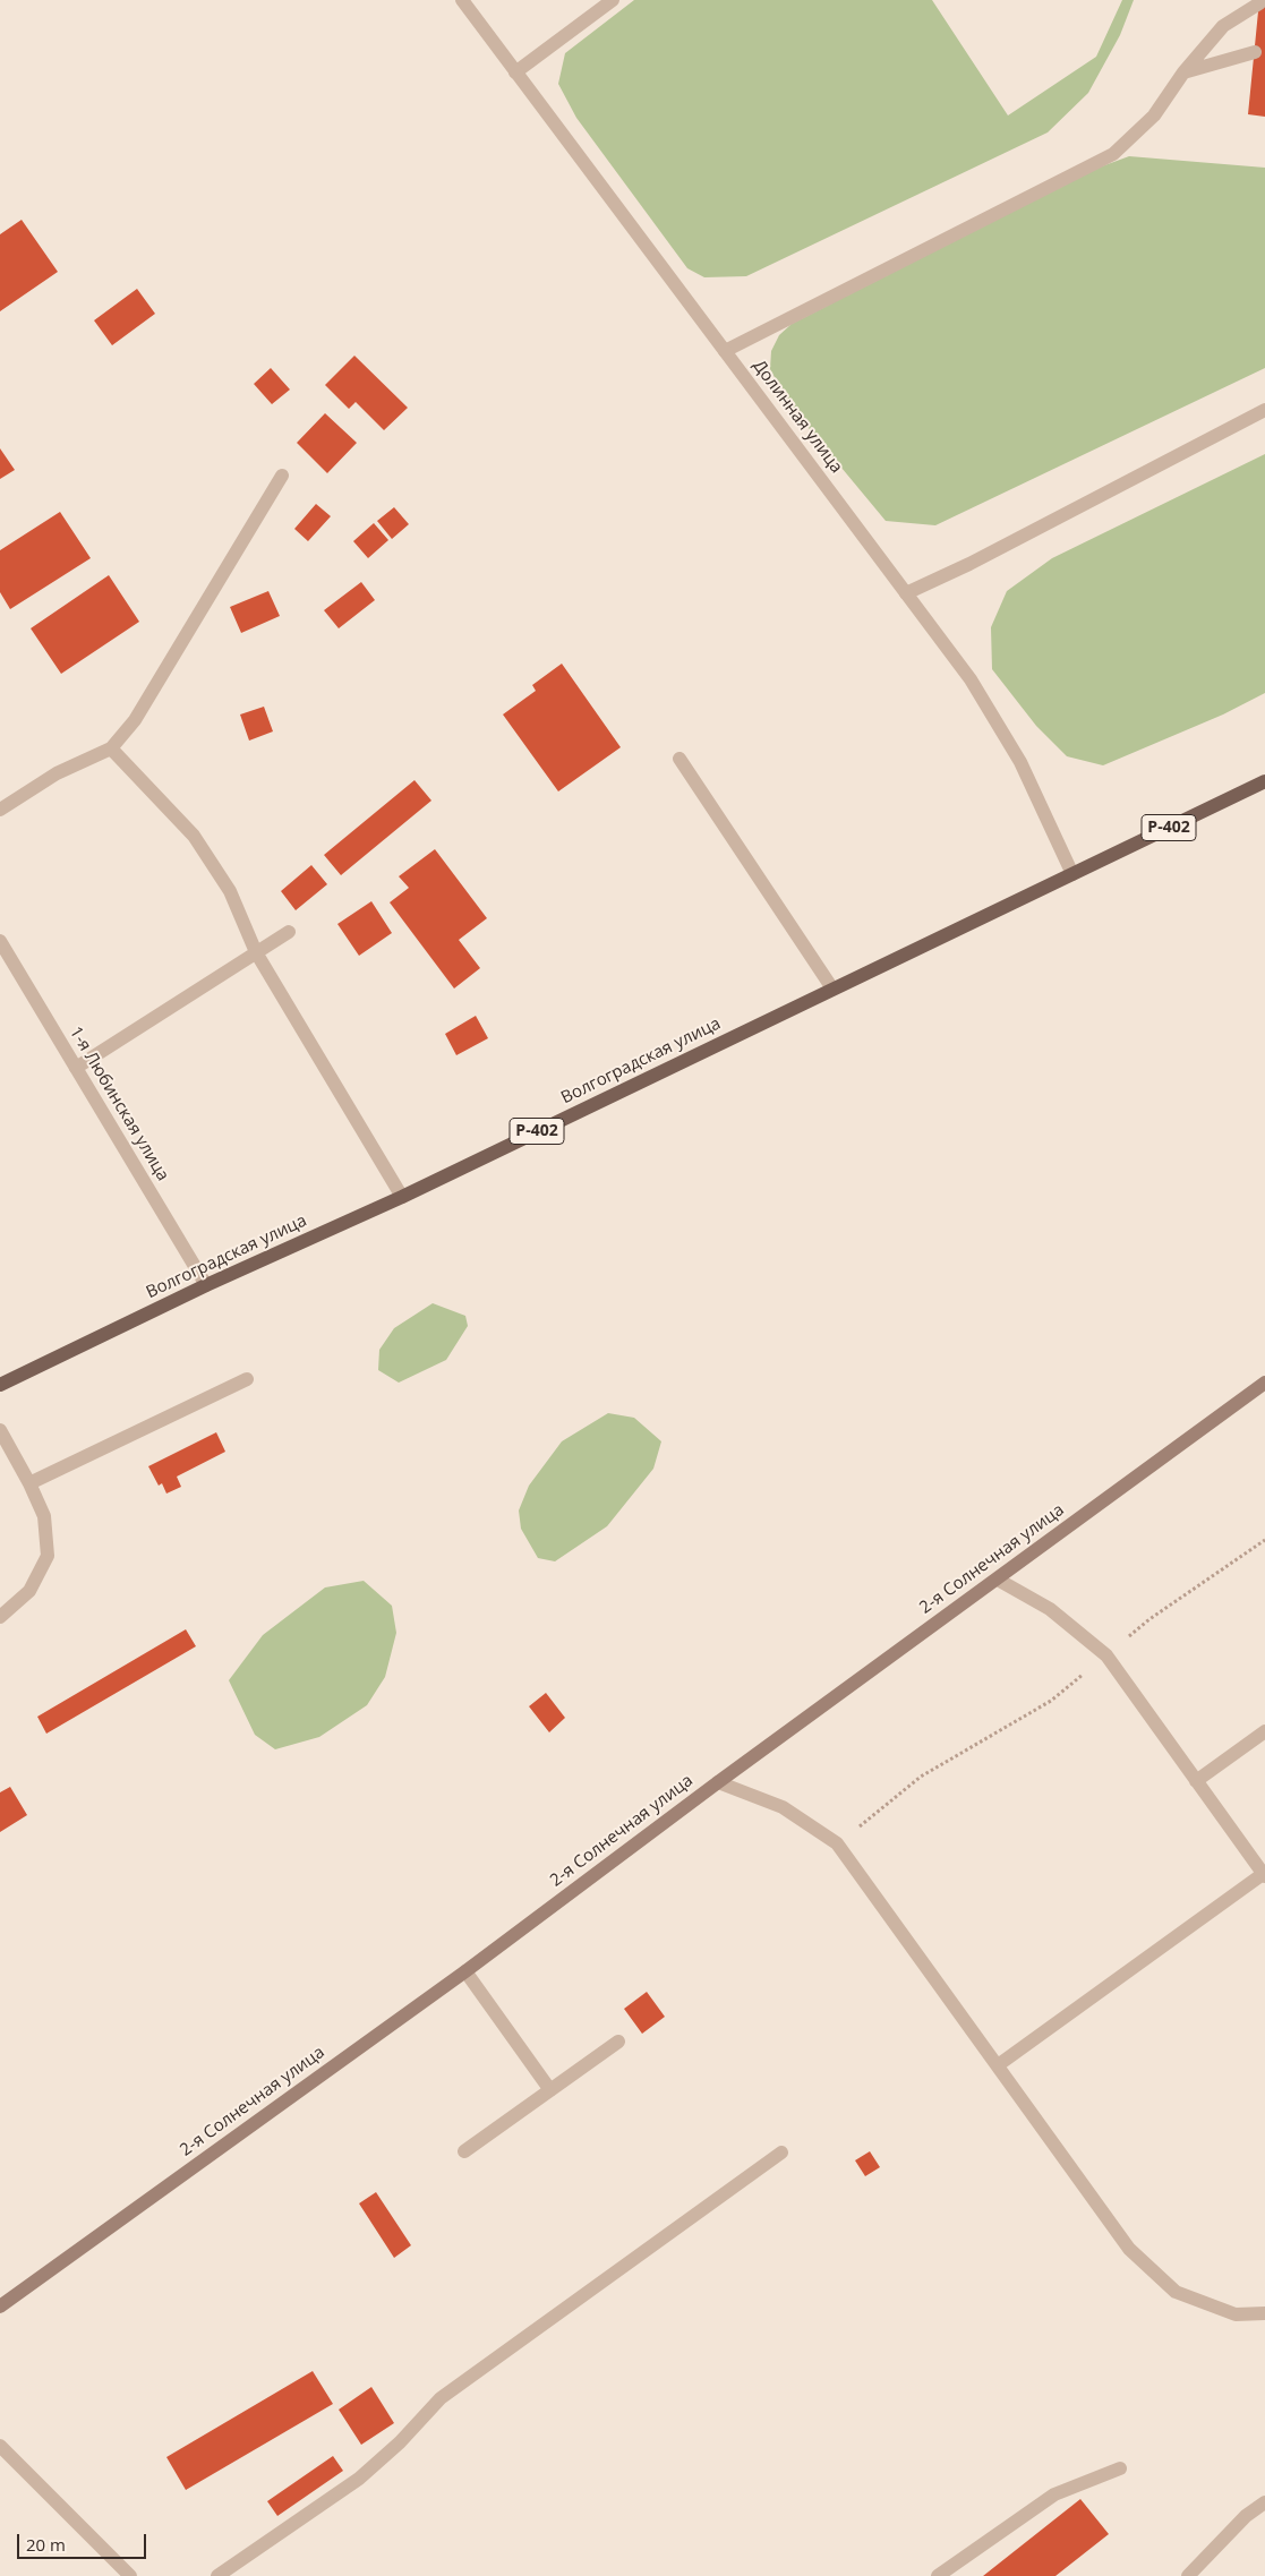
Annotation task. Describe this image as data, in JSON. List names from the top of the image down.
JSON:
{
  "streets": {
    "main road": ["Р-402", "Волгоградская улица", "2-я Солнечная улица"],
    "street": ["Долинная улица", "1-я Любинская улица"]
  },
  "crossings": [
    ["Долинная улица", "Волгоградская улица"],
    ["Волгоградская улица", "1-я Любинская улица"]
  ],
  "scale_bar": "20 m"
}
